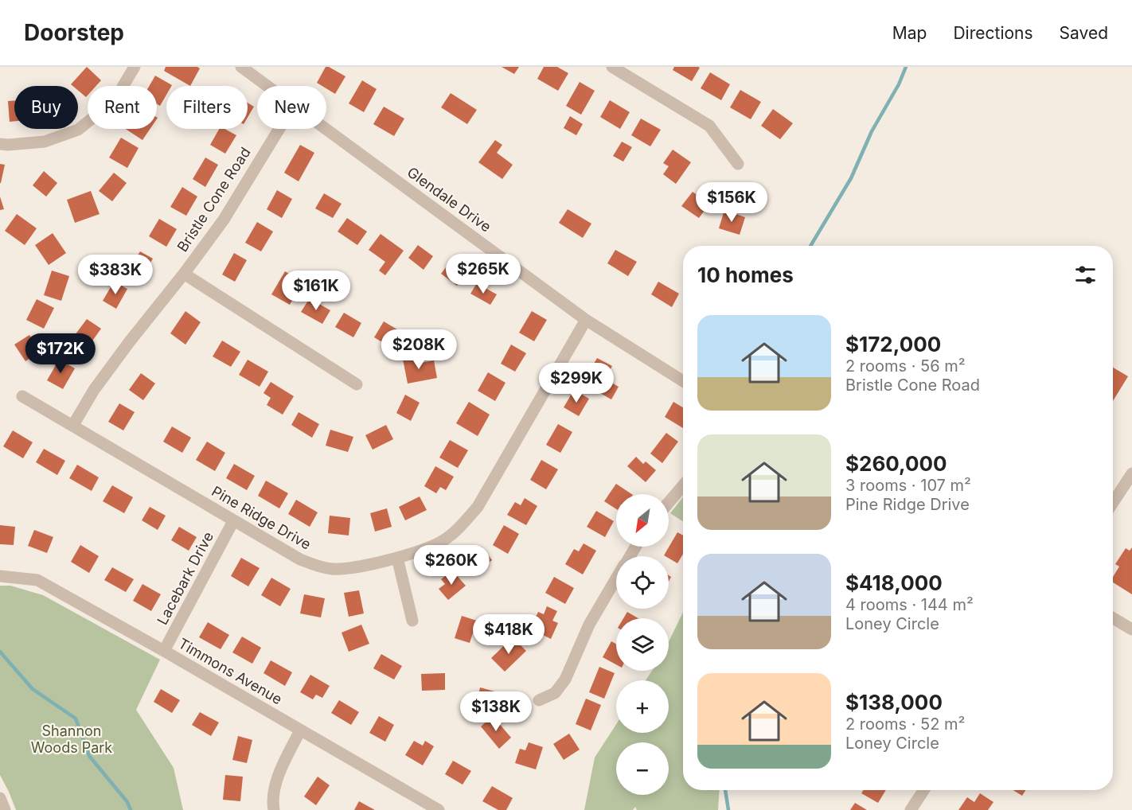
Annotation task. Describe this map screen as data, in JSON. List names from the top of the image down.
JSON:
{
  "streets": {
    "street": [
      "Bristle Cone Road",
      "Glendale Drive",
      "Pine Ridge Drive",
      "Lacebark Drive",
      "Timmons Avenue"
    ]
  },
  "crossings": [
    ["Bristle Cone Road", "Pine Ridge Drive"],
    ["Glendale Drive", "Pine Ridge Drive"],
    ["Pine Ridge Drive", "Lacebark Drive"],
    ["Lacebark Drive", "Timmons Avenue"]
  ],
  "parks": ["Shannon Woods Park"],
  "north": "bottom left",
  "page": {
    "header": "Doorstep",
    "nav": ["Map", "Directions", "Saved"],
    "chip": [
      "Buy",
      "Rent",
      "Filters",
      "New"
    ],
    "price": [
      "$156K",
      "$265K",
      "$383K",
      "$161K",
      "$208K",
      "$172K",
      "$299K",
      "$260K",
      "$418K",
      "$138K"
    ],
    "heading": "10 homes",
    "list": [
      {
        "name": "$172,000",
        "note": "2 rooms · 56 m² · Bristle Cone Road"
      },
      {
        "name": "$260,000",
        "note": "3 rooms · 107 m² · Pine Ridge Drive"
      },
      {
        "name": "$418,000",
        "note": "4 rooms · 144 m² · Loney Circle"
      },
      {
        "name": "$138,000",
        "note": "2 rooms · 52 m² · Loney Circle"
      }
    ],
    "map_buttons": ["+", "−"]
  }
}
